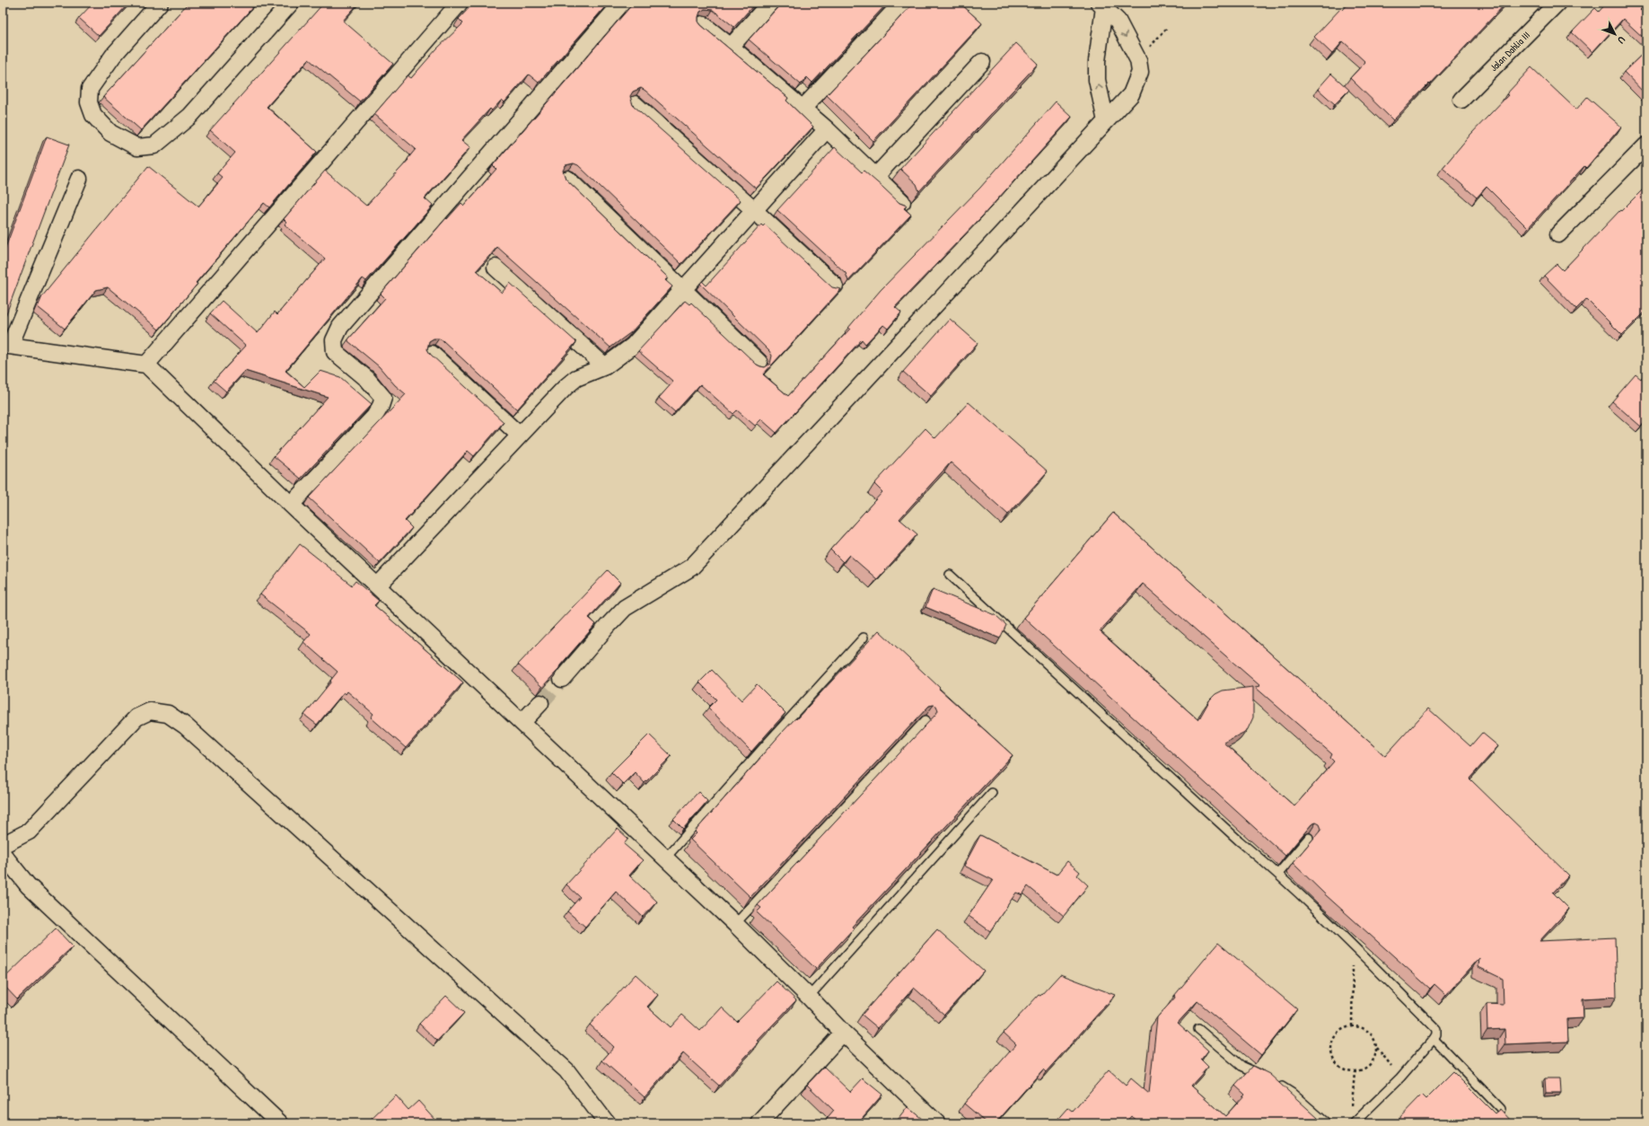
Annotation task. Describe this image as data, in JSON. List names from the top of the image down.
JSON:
{
  "streets": {
    "street": ["Jalan Dahlia III"]
  },
  "north": "bottom right"
}
